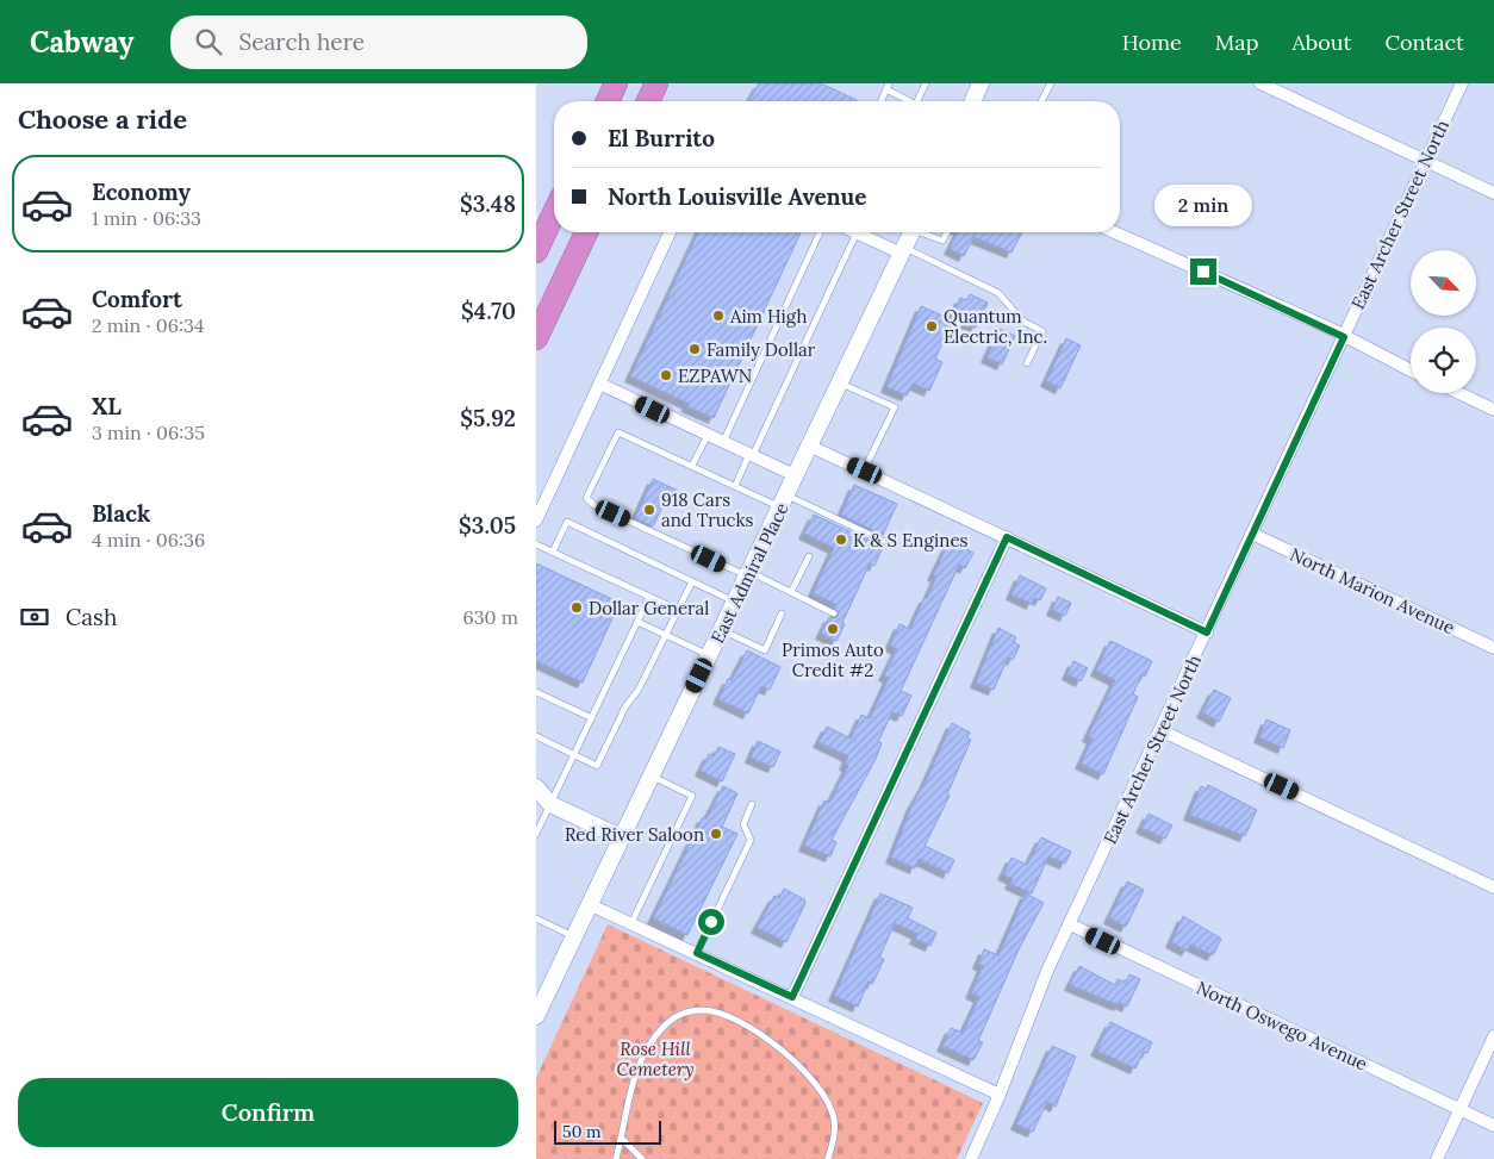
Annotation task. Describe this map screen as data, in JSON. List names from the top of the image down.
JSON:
{
  "streets": {
    "main road": ["East Admiral Place"],
    "street": ["East Archer Street North", "North Marion Avenue", "North Oswego Avenue"]
  },
  "crossings": [
    ["East Archer Street North", "North Marion Avenue"],
    ["East Archer Street North", "North Oswego Avenue"]
  ],
  "parks": ["Rose Hill Cemetery"],
  "places": [
    "Aim High",
    "Quantum Electric, Inc.",
    "Family Dollar",
    "EZPAWN",
    "918 Cars and Trucks",
    "K & S Engines",
    "Dollar General",
    "Primos Auto Credit #2",
    "Red River Saloon"
  ],
  "scale_bar": "50 m",
  "north": "bottom right",
  "page": {
    "header": "Cabway",
    "search": "Search here",
    "nav": [
      "Home",
      "Map",
      "About",
      "Contact"
    ],
    "heading": "Choose a ride",
    "banner": ["El Burrito", "North Louisville Avenue"],
    "list": [
      {
        "name": "Economy",
        "note": "1 min · 06:33",
        "value": "$3.48"
      },
      {
        "name": "Comfort",
        "note": "2 min · 06:34",
        "value": "$4.70"
      },
      {
        "name": "XL",
        "note": "3 min · 06:35",
        "value": "$5.92"
      },
      {
        "name": "Black",
        "note": "4 min · 06:36",
        "value": "$3.05"
      }
    ],
    "bubble": "2 min",
    "pay": ["Cash", "630 m"],
    "buttons": "Confirm",
    "scale": "50 m"
  }
}
